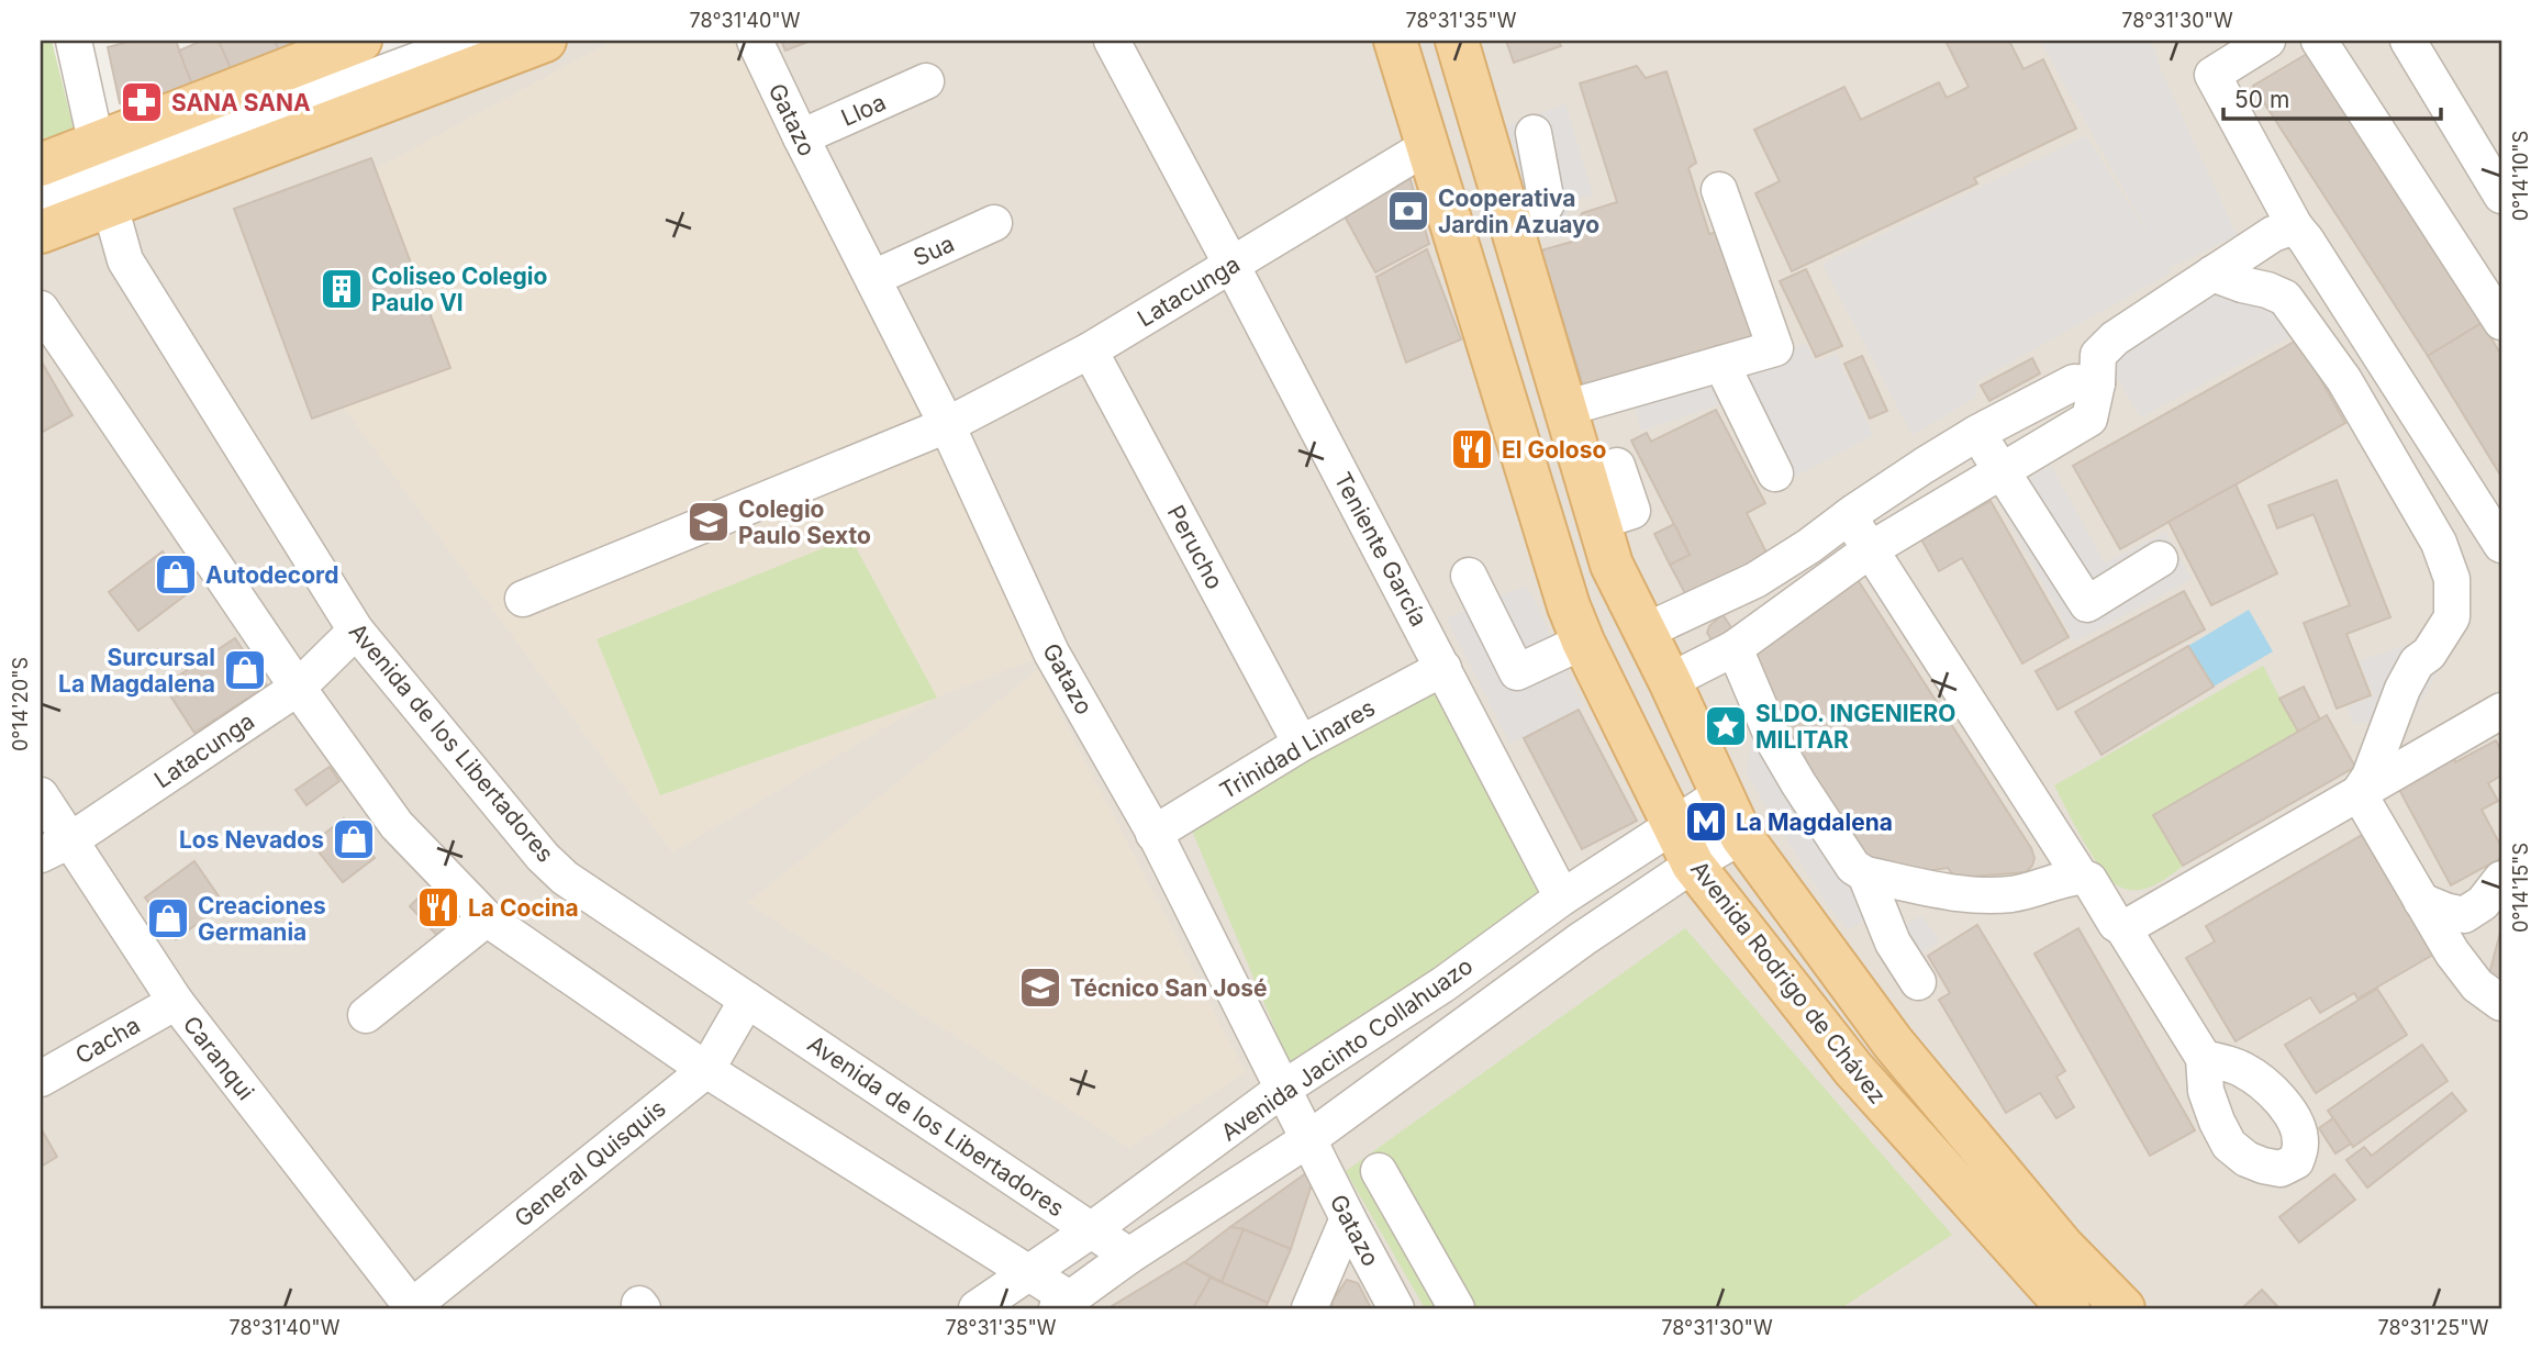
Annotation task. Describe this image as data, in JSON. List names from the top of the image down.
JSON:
{
  "streets": {
    "main road": ["Avenida Rodrigo de Chávez"],
    "street": [
      "Lloa",
      "Gatazo",
      "Sua",
      "Latacunga",
      "Perucho",
      "Teniente García",
      "Avenida de los Libertadores",
      "Trinidad Linares",
      "Cacha",
      "Avenida Jacinto Collahuazo",
      "Caranqui",
      "General Quisquis"
    ]
  },
  "crossings": [
    ["Lloa", "Gatazo"],
    ["Gatazo", "Sua"],
    ["Gatazo", "Latacunga"],
    ["Gatazo", "Trinidad Linares"],
    ["Gatazo", "Avenida Jacinto Collahuazo"],
    ["Latacunga", "Perucho"],
    ["Latacunga", "Teniente García"],
    ["Latacunga", "Avenida de los Libertadores"],
    ["Latacunga", "Avenida Rodrigo de Chávez"],
    ["Latacunga", "Caranqui"],
    ["Perucho", "Trinidad Linares"],
    ["Teniente García", "Trinidad Linares"],
    ["Teniente García", "Avenida Jacinto Collahuazo"],
    ["Avenida de los Libertadores", "Avenida Jacinto Collahuazo"],
    ["Avenida de los Libertadores", "General Quisquis"],
    ["Avenida Rodrigo de Chávez", "Avenida Jacinto Collahuazo"],
    ["Cacha", "Caranqui"],
    ["Caranqui", "General Quisquis"]
  ],
  "places": {
    "pharmacy": ["SANA SANA"],
    "bank": ["Cooperativa Jardin Azuayo"],
    "building": ["Coliseo Colegio Paulo VI"],
    "restaurant": ["El Goloso", "La Cocina"],
    "school or university": ["Colegio Paulo Sexto", "Técnico San José"],
    "shop": [
      "Autodecord",
      "Surcursal La Magdalena",
      "Los Nevados",
      "Creaciones Germania"
    ],
    "place": ["SLDO. INGENIERO MILITAR"],
    "metro station": ["La Magdalena"]
  },
  "scale_bar": "50 m",
  "coordinates": [
    "78°31'40\"W",
    "78°31'35\"W",
    "78°31'30\"W",
    "0°14'10\"S",
    "0°14'20\"S",
    "0°14'15\"S",
    "78°31'25\"W"
  ]
}
